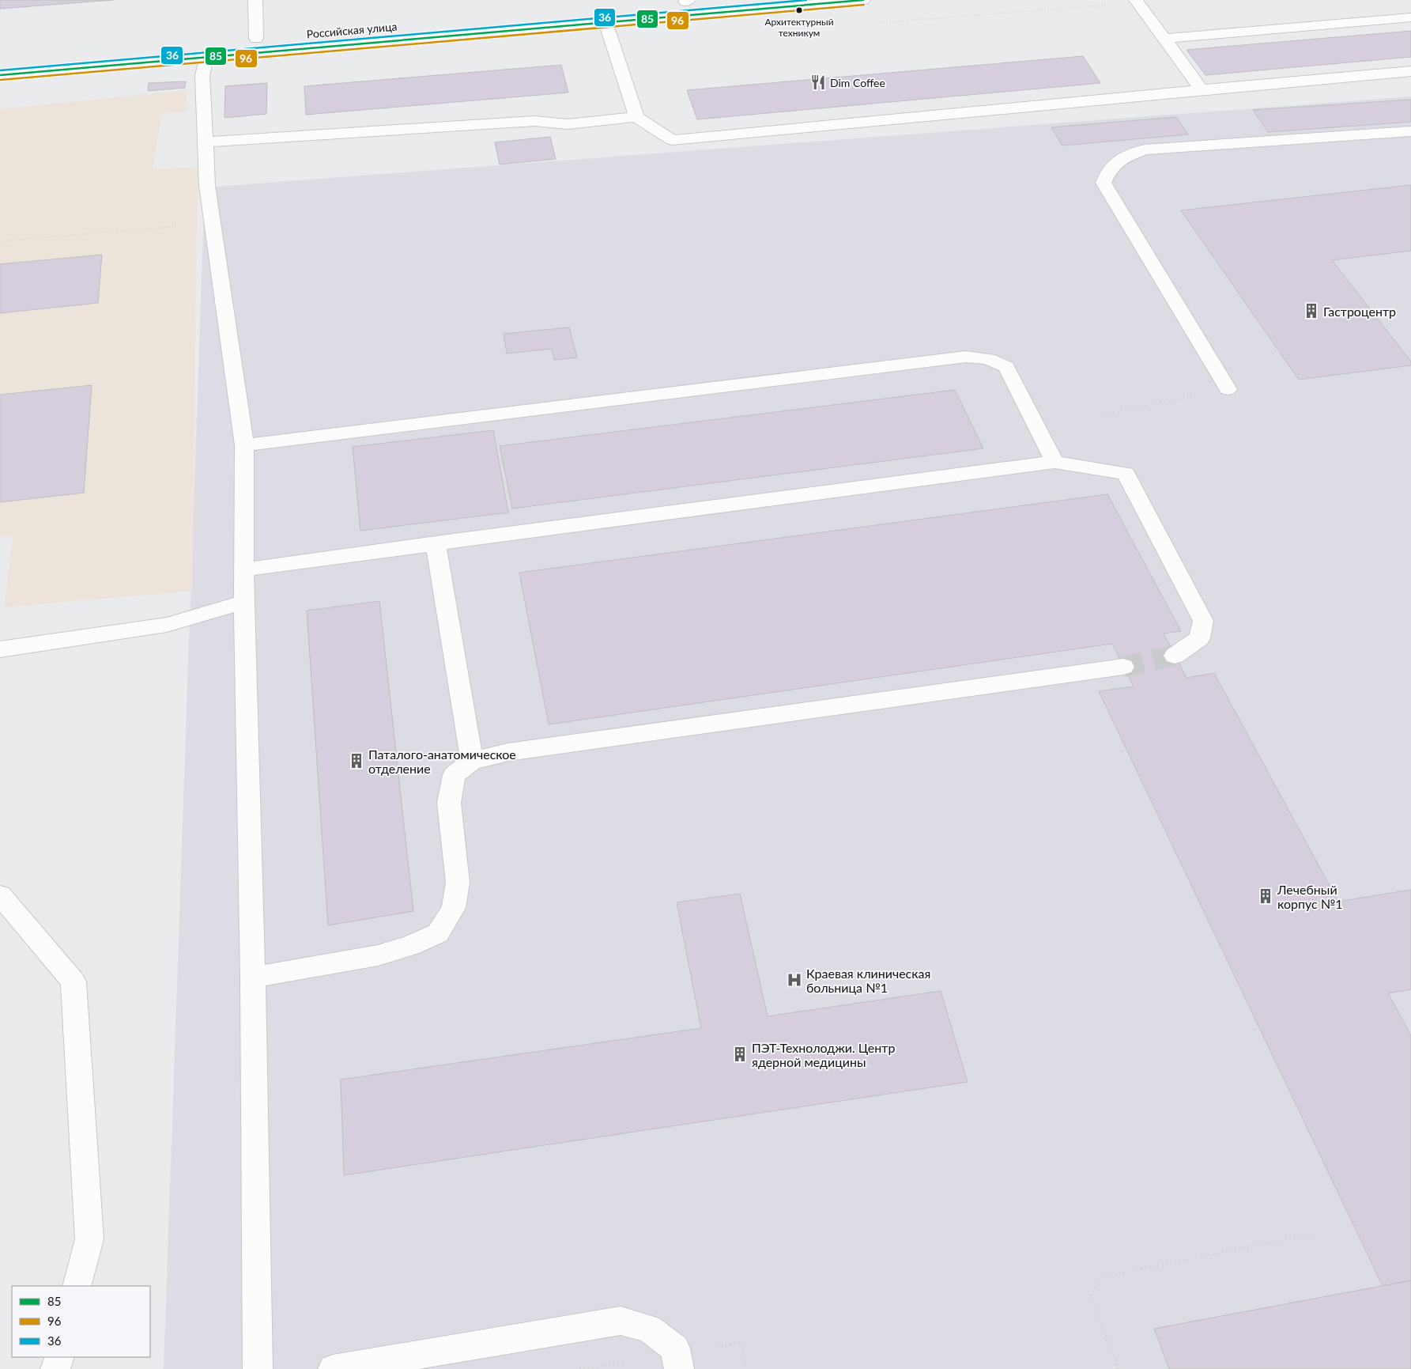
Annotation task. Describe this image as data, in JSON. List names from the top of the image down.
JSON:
{
  "streets": {
    "main road": ["Российская улица"]
  },
  "places": {
    "other": ["Архитектурный техникум"],
    "restaurant": ["Dim Coffee"],
    "building": [
      "Гастроцентр",
      "Паталого-анатомическое отделение",
      "Лечебный корпус №1",
      "ПЭТ-Технолоджи. Центр ядерной медицины"
    ],
    "hospital": ["Краевая клиническая больница №1"]
  },
  "lines": ["transit line 85", "transit line 36", "transit line 96"],
  "legend": ["85", "96", "36"]
}
